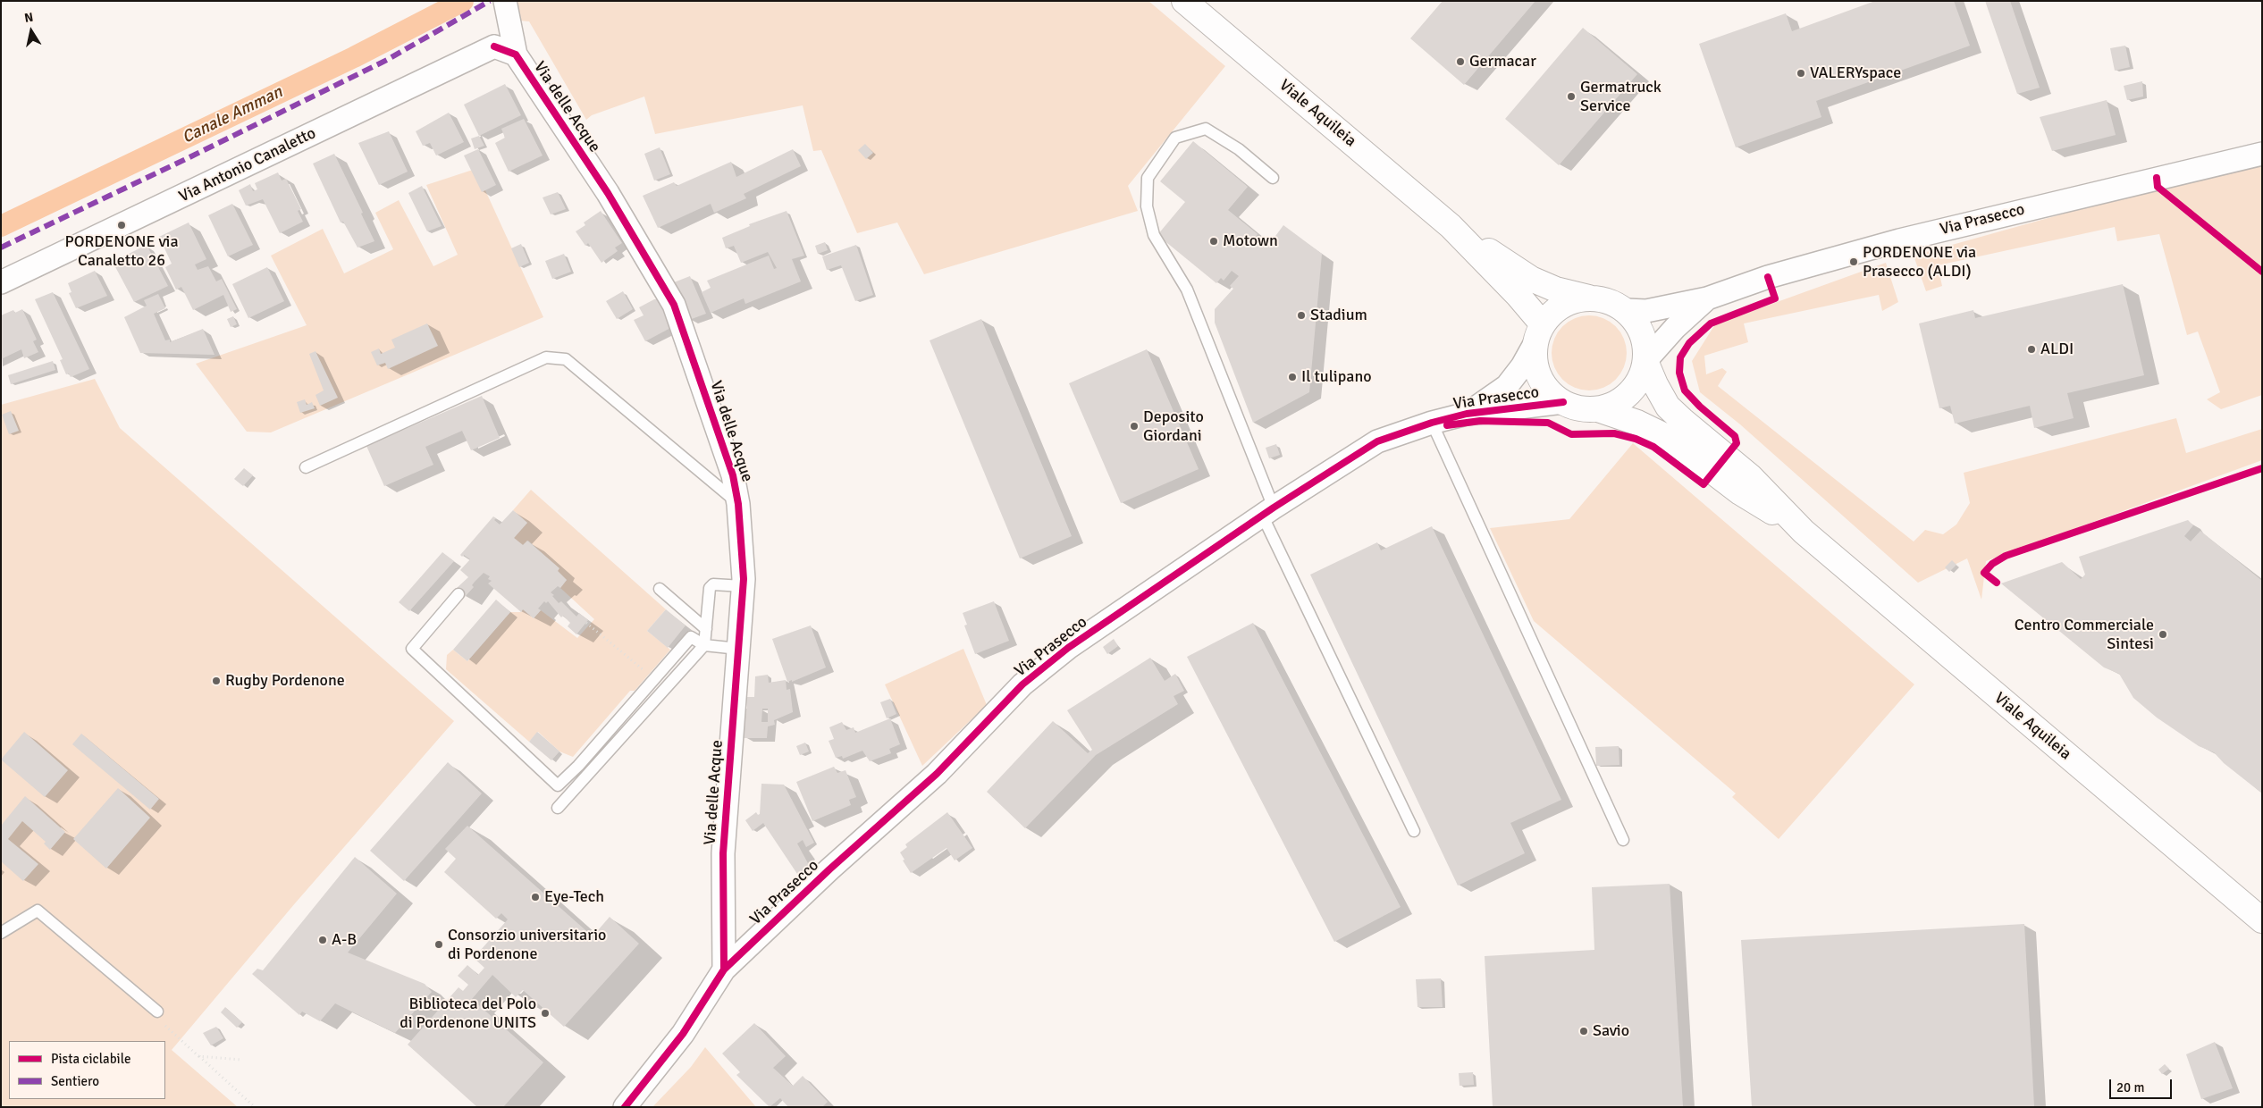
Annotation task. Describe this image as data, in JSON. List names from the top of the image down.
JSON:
{
  "streets": {
    "main road": ["Viale Aquileia"],
    "street": ["Via delle Acque", "Via Antonio Canaletto", "Via Prasecco"]
  },
  "crossings": [
    ["Via delle Acque", "Via Antonio Canaletto"],
    ["Via delle Acque", "Via Prasecco"],
    ["Viale Aquileia", "Via Prasecco"]
  ],
  "water": ["Canale Amman"],
  "places": [
    "Germacar",
    "VALERYspace",
    "Germatruck Service",
    "PORDENONE via Canaletto 26",
    "Motown",
    "PORDENONE via Prasecco (ALDI)",
    "Stadium",
    "ALDI",
    "Il tulipano",
    "Deposito Giordani",
    "Centro Commerciale Sintesi",
    "Rugby Pordenone",
    "Eye-Tech",
    "A-B",
    "Consorzio universitario di Pordenone",
    "Biblioteca del Polo di Pordenone UNITS",
    "Savio"
  ],
  "legend": ["Pista ciclabile", "Sentiero"],
  "scale_bar": "20 m",
  "north": "top"
}
